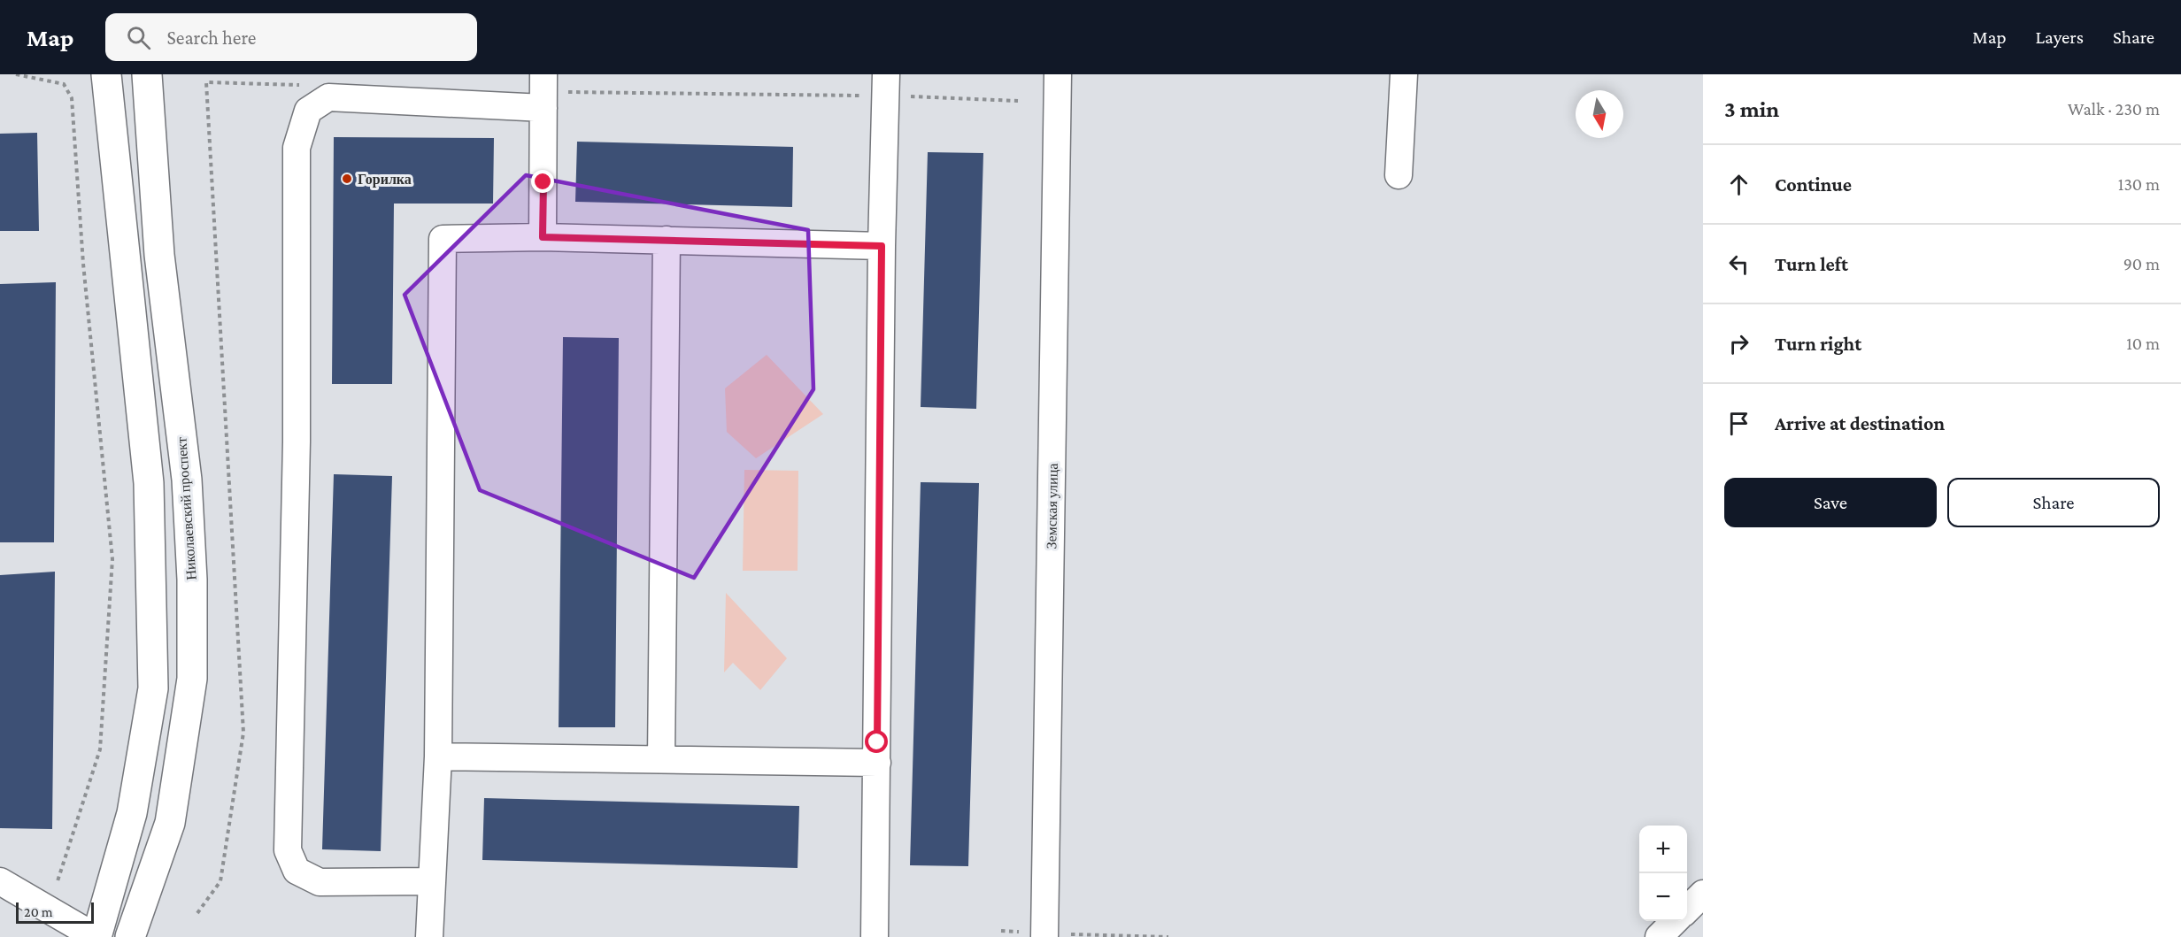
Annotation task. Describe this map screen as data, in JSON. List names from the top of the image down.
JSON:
{
  "streets": {
    "main road": ["Николаевский проспект"],
    "street": ["Земская улица"]
  },
  "places": ["Горилка"],
  "scale_bar": "20 m",
  "north": "bottom",
  "page": {
    "header": "Map",
    "search": "Search here",
    "nav": ["Map", "Layers", "Share"],
    "heading": ["3 min", "Walk · 230 m"],
    "list": [
      ["Continue", "130 m"],
      ["Turn left", "90 m"],
      ["Turn right", "10 m"],
      "Arrive at destination"
    ],
    "buttons": ["Save", "Share"],
    "map_buttons": ["+", "−"],
    "scale": "20 m"
  }
}
